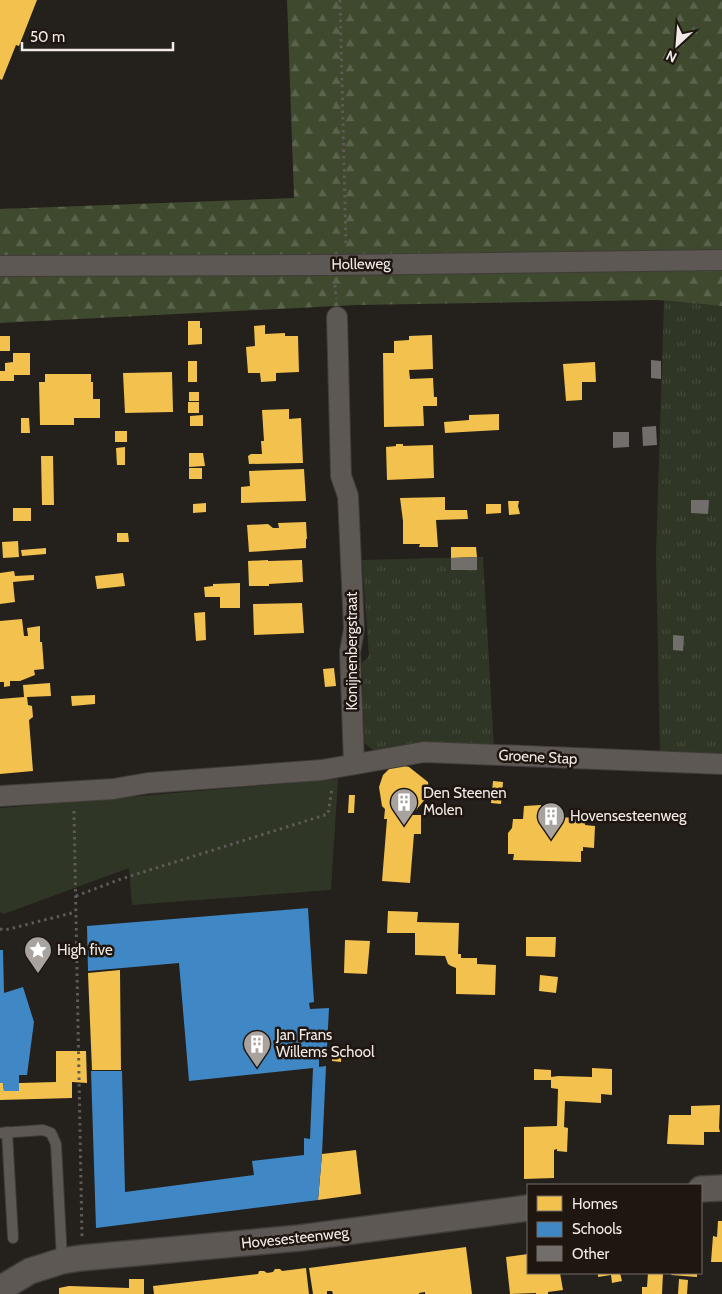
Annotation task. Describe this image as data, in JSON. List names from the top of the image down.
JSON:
{
  "streets": {
    "street": [
      "Holleweg",
      "Konijnenbergstraat",
      "Groene Stap",
      "Hovesesteenweg"
    ]
  },
  "crossings": [
    ["Konijnenbergstraat", "Groene Stap"]
  ],
  "places": {
    "building": ["Den Steenen Molen", "Hovensesteenweg", "Jan Frans Willems School"],
    "place": ["High five"]
  },
  "legend": ["Homes", "Schools", "Other"],
  "scale_bar": "50 m",
  "north": "bottom left"
}
